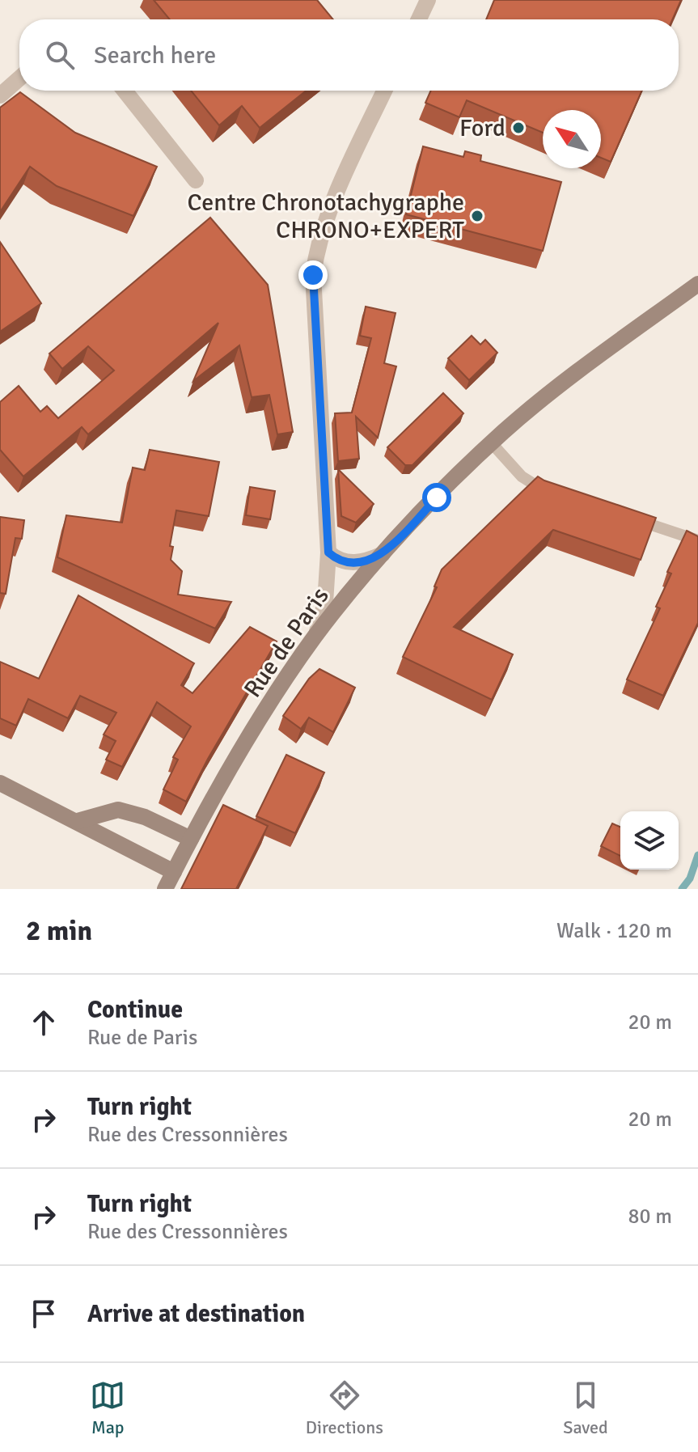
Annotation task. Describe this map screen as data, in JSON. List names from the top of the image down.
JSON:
{
  "streets": {
    "street": ["Rue de Paris"]
  },
  "places": ["Ford", "Centre Chronotachygraphe CHRONO+EXPERT"],
  "north": "top left",
  "page": {
    "search": "Search here",
    "heading": ["2 min", "Walk · 120 m"],
    "list": [
      ["Continue", "Rue de Paris", "20 m"],
      ["Turn right", "Rue des Cressonnières", "20 m"],
      ["Turn right", "Rue des Cressonnières", "80 m"],
      "Arrive at destination"
    ],
    "nav": ["Map", "Directions", "Saved"]
  }
}
